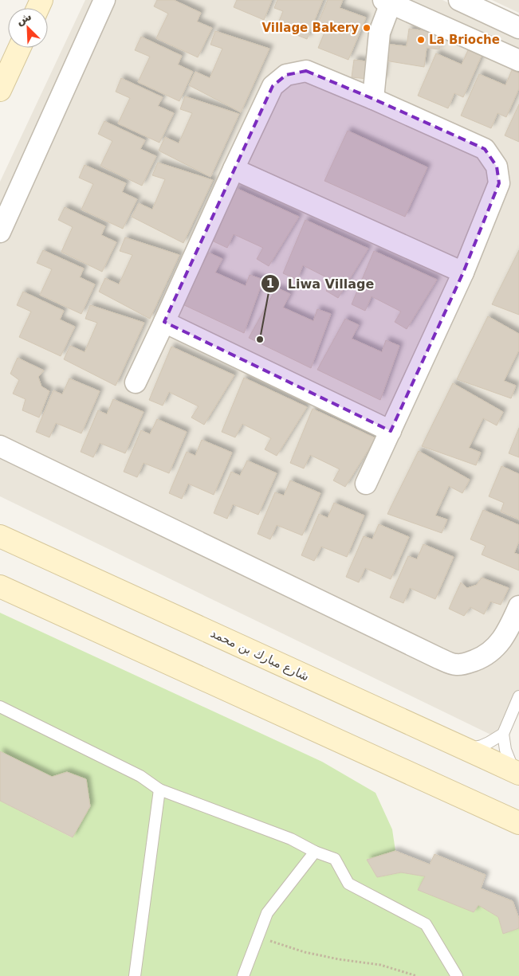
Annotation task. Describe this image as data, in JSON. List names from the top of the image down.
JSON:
{
  "streets": {
    "main road": ["شارع مبارك بن محمد"]
  },
  "places": ["Village Bakery", "La Brioche", "Liwa Village"],
  "north": "top left"
}
